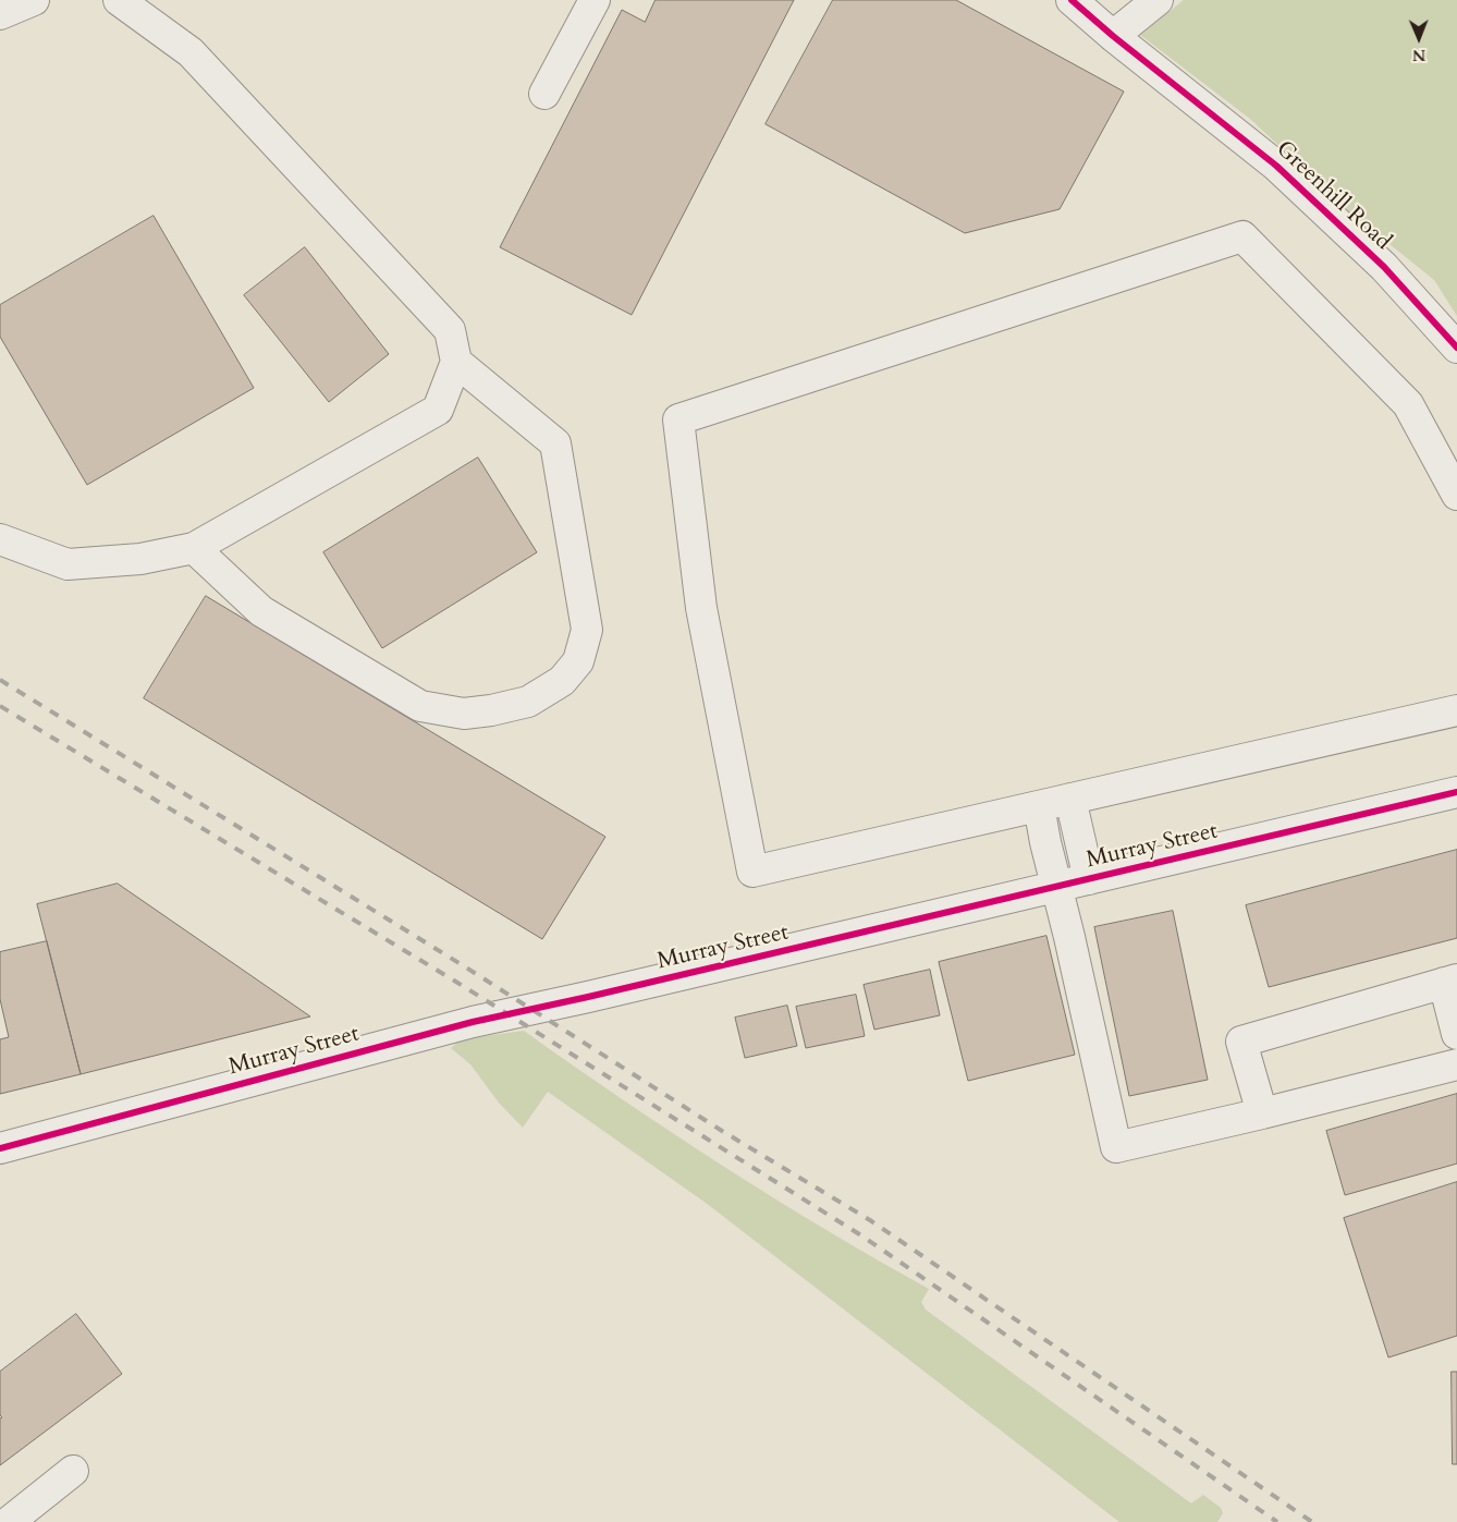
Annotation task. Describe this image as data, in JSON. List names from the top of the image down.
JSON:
{
  "streets": {
    "street": ["Greenhill Road", "Murray Street"]
  },
  "north": "bottom"
}
